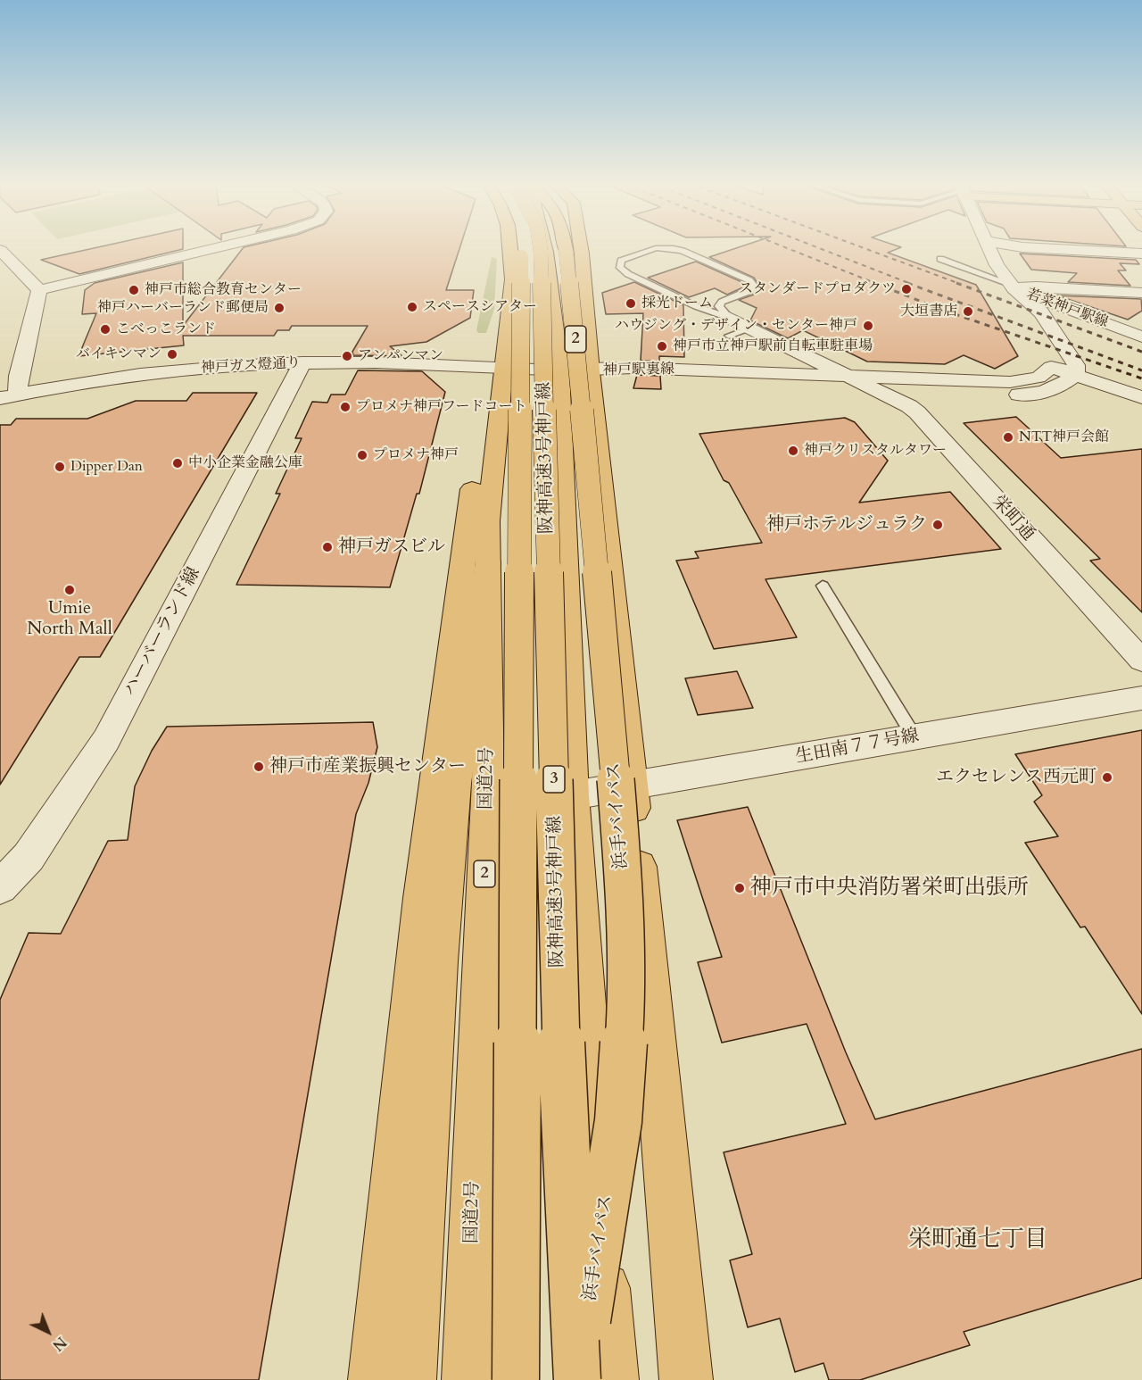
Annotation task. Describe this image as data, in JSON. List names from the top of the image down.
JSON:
{
  "streets": {
    "main road": [
      "2",
      "阪神高速3号神戸線",
      "国道2号",
      "3",
      "浜手バイパス"
    ],
    "street": [
      "若菜神戸駅線",
      "神戸ガス燈通り",
      "神戸駅裏線",
      "栄町通",
      "ハーバーランド線",
      "生田南７７号線"
    ]
  },
  "crossings": [
    ["2", "神戸ガス燈通り"],
    ["2", "神戸駅裏線"],
    ["2", "生田南７７号線"],
    ["2", "国道2号"],
    ["神戸ガス燈通り", "神戸駅裏線"],
    ["神戸ガス燈通り", "ハーバーランド線"],
    ["神戸ガス燈通り", "国道2号"],
    ["神戸駅裏線", "栄町通"],
    ["阪神高速3号神戸線", "浜手バイパス"]
  ],
  "districts": ["栄町通七丁目"],
  "places": [
    "スタンダードプロダクツ",
    "神戸市総合教育センター",
    "採光ドーム",
    "スペースシアター",
    "神戸ハーバーランド郵便局",
    "大垣書店",
    "ハウジング・デザイン・センター神戸",
    "こべっこランド",
    "神戸市立神戸駅前自転車駐車場",
    "バイキンマン",
    "アンパンマン",
    "プロメナ神戸フードコート",
    "NTT神戸会館",
    "神戸クリスタルタワー",
    "プロメナ神戸",
    "中小企業金融公庫",
    "Dipper Dan",
    "神戸ホテルジュラク",
    "神戸ガスビル",
    "Umie North Mall",
    "神戸市産業振興センター",
    "エクセレンス西元町",
    "神戸市中央消防署栄町出張所"
  ],
  "north": "bottom right"
}
